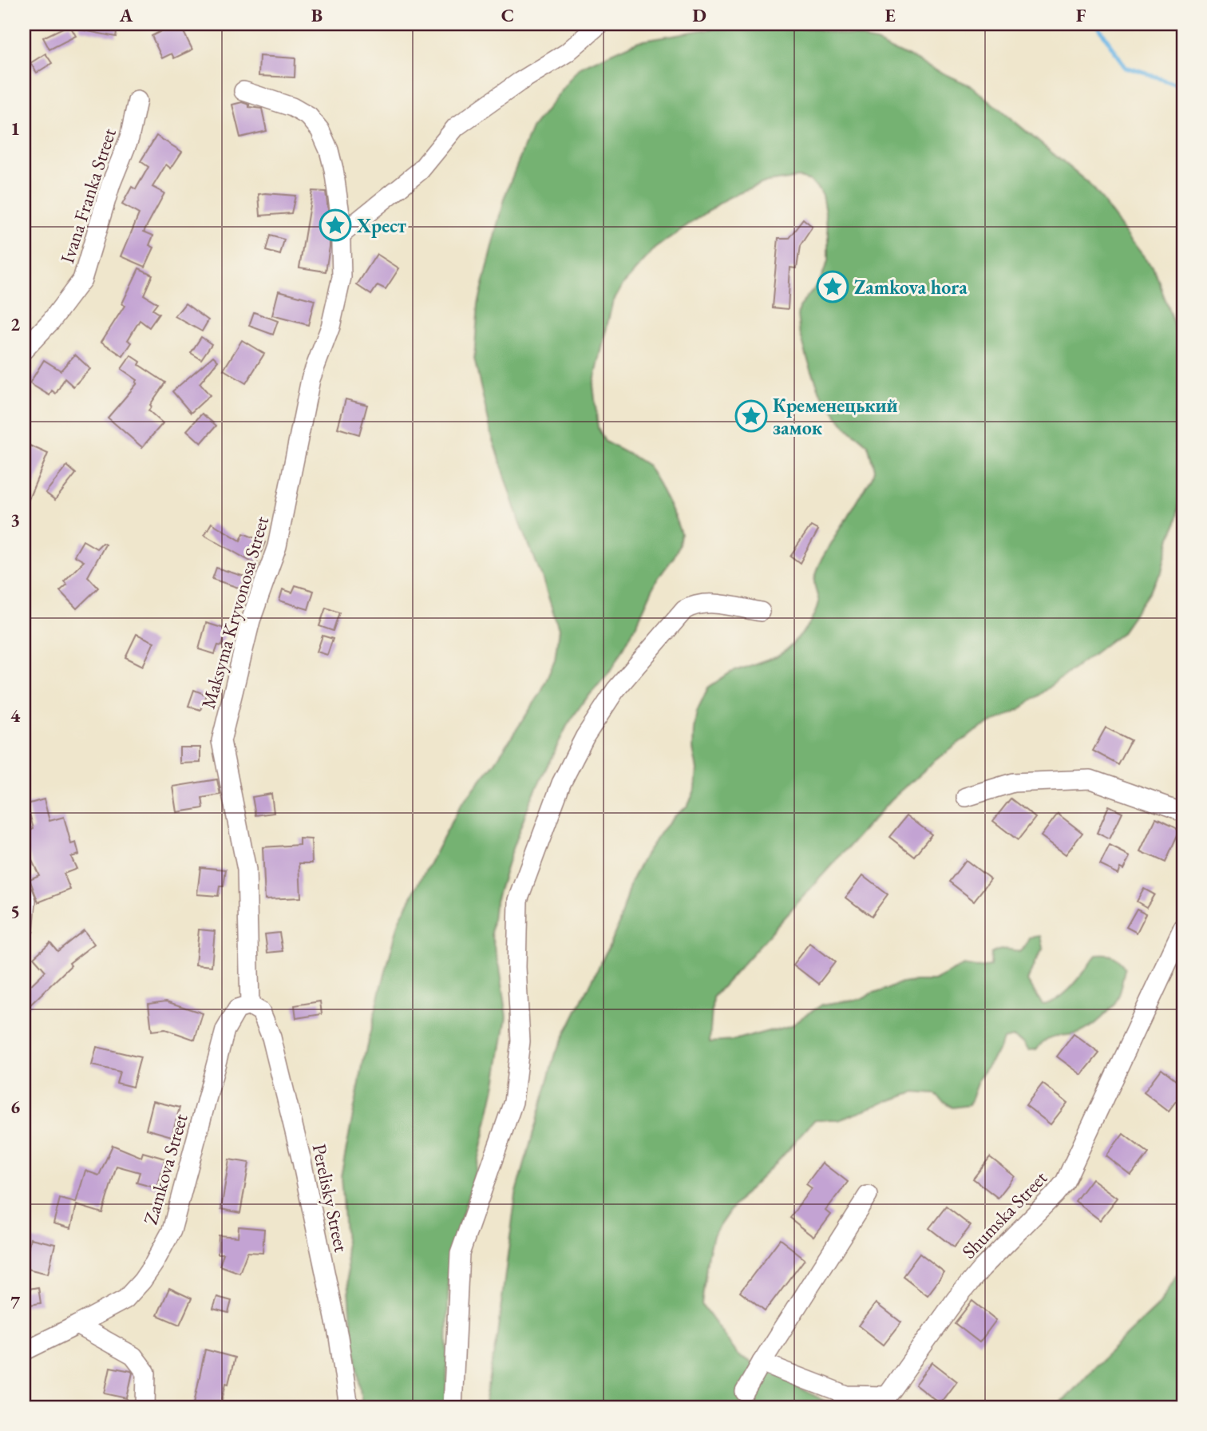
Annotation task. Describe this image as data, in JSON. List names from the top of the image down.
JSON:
{
  "streets": {
    "street": [
      "Ivana Franka Street",
      "Maksyma Kryvonosa Street",
      "Zamkova Street",
      "Perelisky Street",
      "Shumska Street"
    ]
  },
  "crossings": [
    ["Maksyma Kryvonosa Street", "Zamkova Street"],
    ["Maksyma Kryvonosa Street", "Perelisky Street"],
    ["Zamkova Street", "Perelisky Street"]
  ],
  "places": {
    "place": ["Хрест", "Zamkova hora", "Кременецький замок"]
  },
  "grid": {
    "columns": [
      "A",
      "B",
      "C",
      "D",
      "E",
      "F"
    ],
    "rows": [
      "1",
      "2",
      "3",
      "4",
      "5",
      "6",
      "7"
    ]
  }
}
